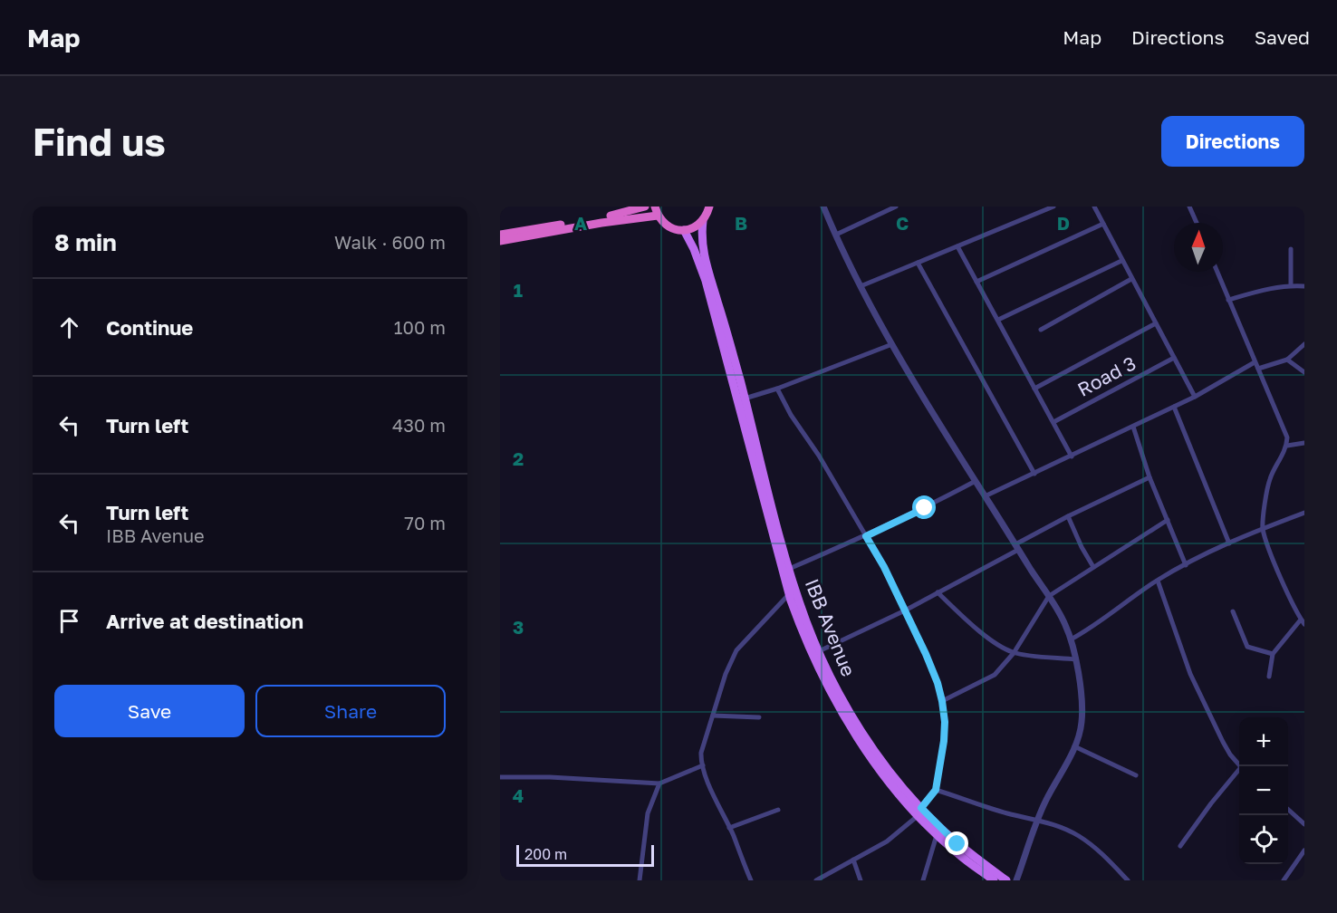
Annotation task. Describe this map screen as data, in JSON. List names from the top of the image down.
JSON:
{
  "streets": {
    "main road": ["IBB Avenue"],
    "street": ["Road 3"]
  },
  "scale_bar": "200 m",
  "north": "top",
  "page": {
    "header": "Map",
    "nav": ["Map", "Directions", "Saved"],
    "buttons": [
      "Directions",
      ["Save", "Share"]
    ],
    "title": "Find us",
    "heading": ["8 min", "Walk · 600 m"],
    "list": [
      ["Continue", "100 m"],
      ["Turn left", "430 m"],
      ["Turn left", "IBB Avenue", "70 m"],
      "Arrive at destination"
    ],
    "map_buttons": ["+", "−"],
    "scale": "200 m"
  },
  "grid": {
    "columns": [
      "A",
      "B",
      "C",
      "D"
    ],
    "rows": [
      "1",
      "2",
      "3",
      "4"
    ]
  }
}
